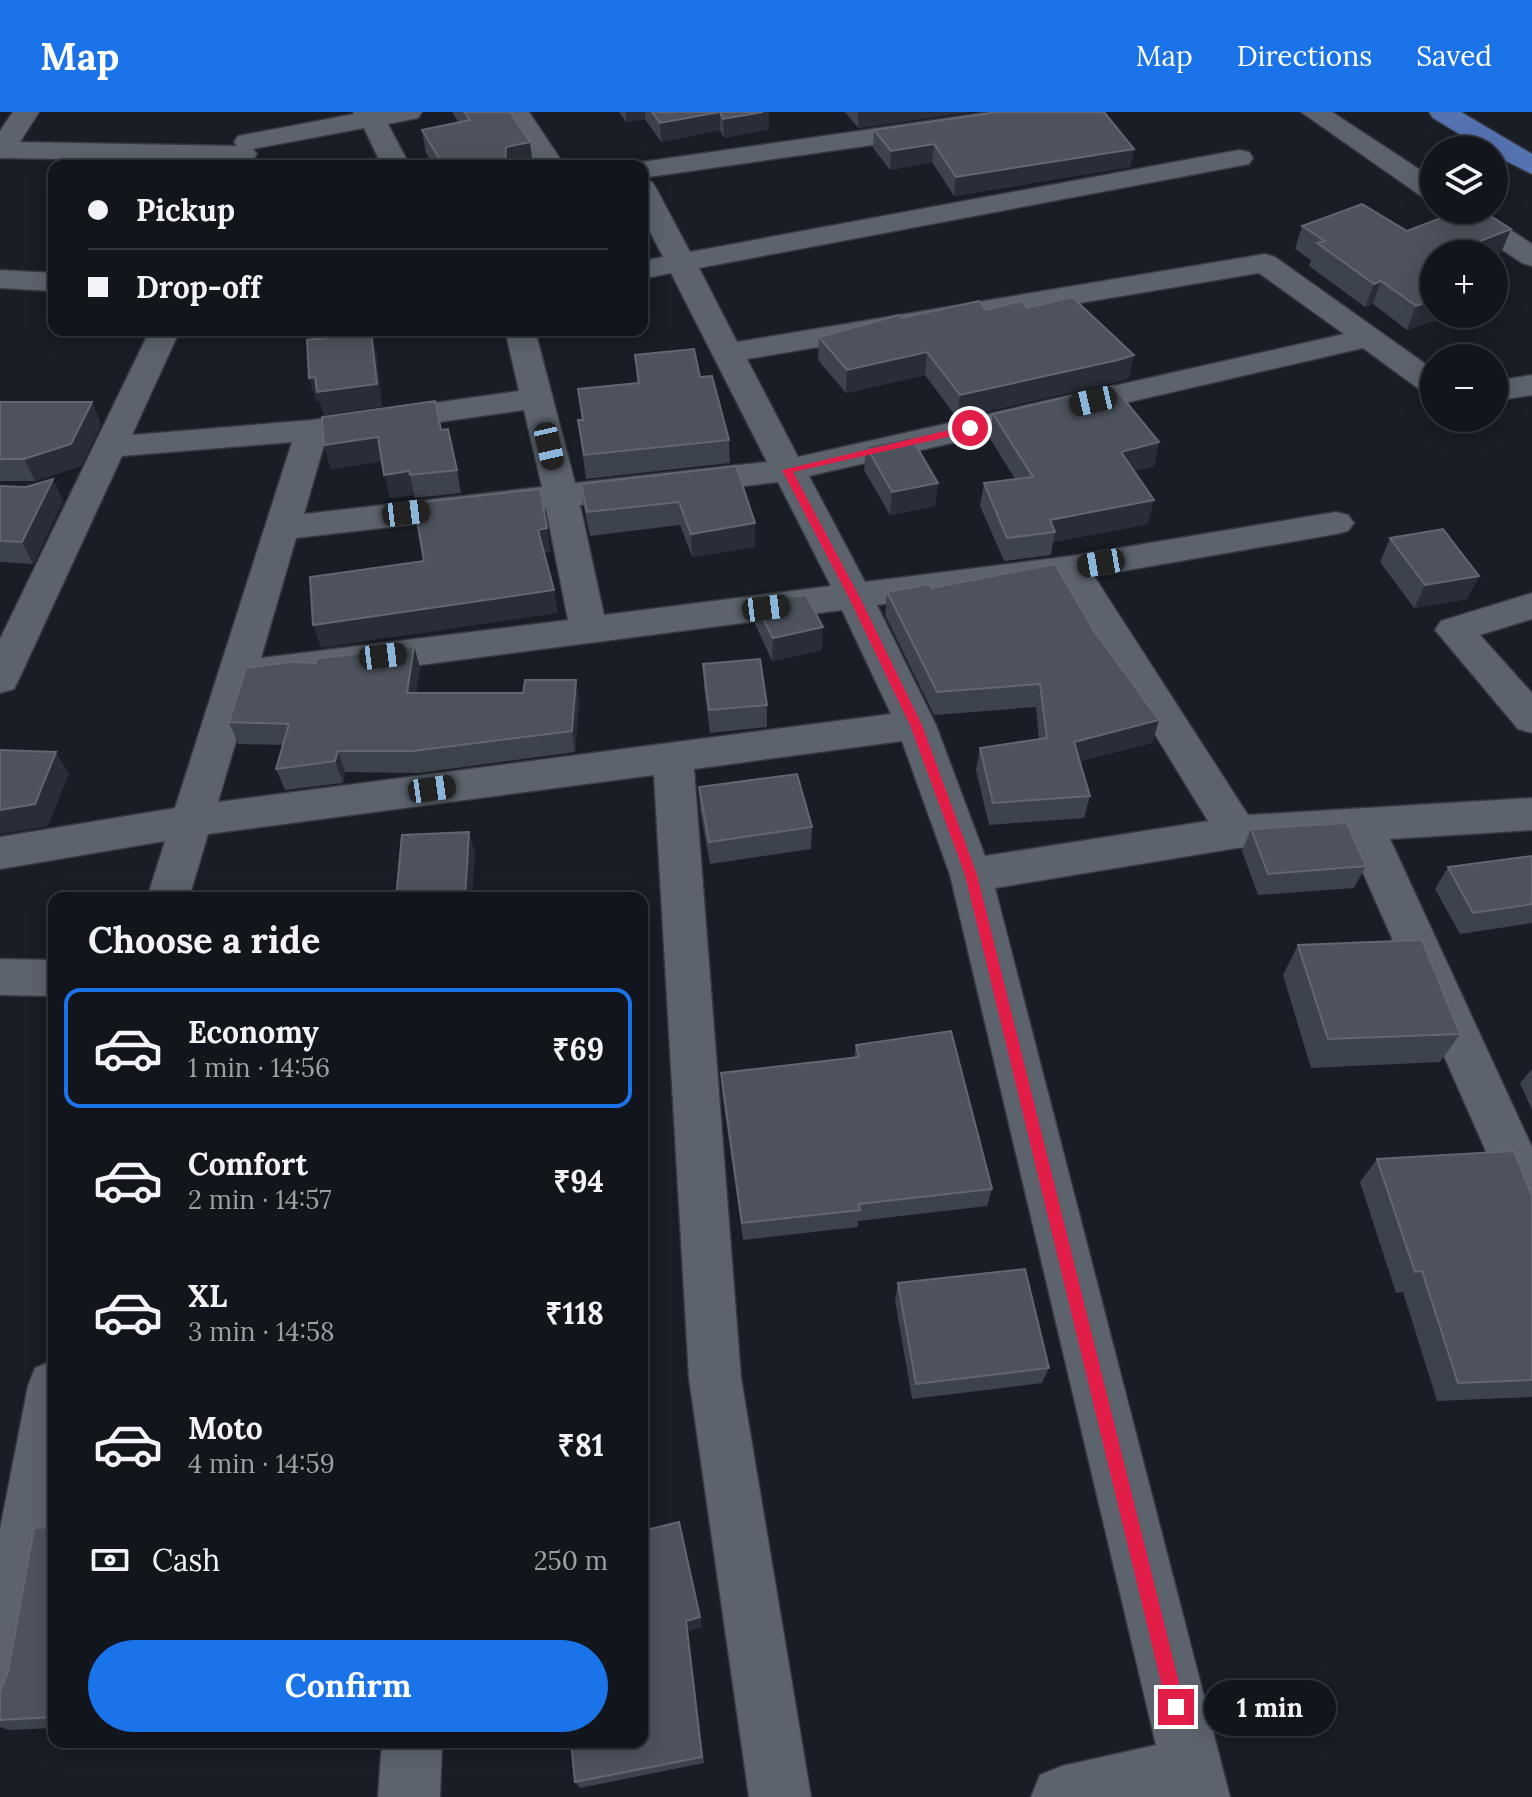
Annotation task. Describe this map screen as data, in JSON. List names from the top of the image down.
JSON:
{
  "page": {
    "header": "Map",
    "nav": ["Map", "Directions", "Saved"],
    "map_buttons": ["+", "−"],
    "banner": ["Pickup", "Drop-off"],
    "heading": "Choose a ride",
    "list": [
      {
        "name": "Economy",
        "note": "1 min · 14:56",
        "value": "₹69"
      },
      {
        "name": "Comfort",
        "note": "2 min · 14:57",
        "value": "₹94"
      },
      {
        "name": "XL",
        "note": "3 min · 14:58",
        "value": "₹118"
      },
      {
        "name": "Moto",
        "note": "4 min · 14:59",
        "value": "₹81"
      }
    ],
    "pay": ["Cash", "250 m"],
    "buttons": "Confirm",
    "bubble": "1 min"
  }
}
